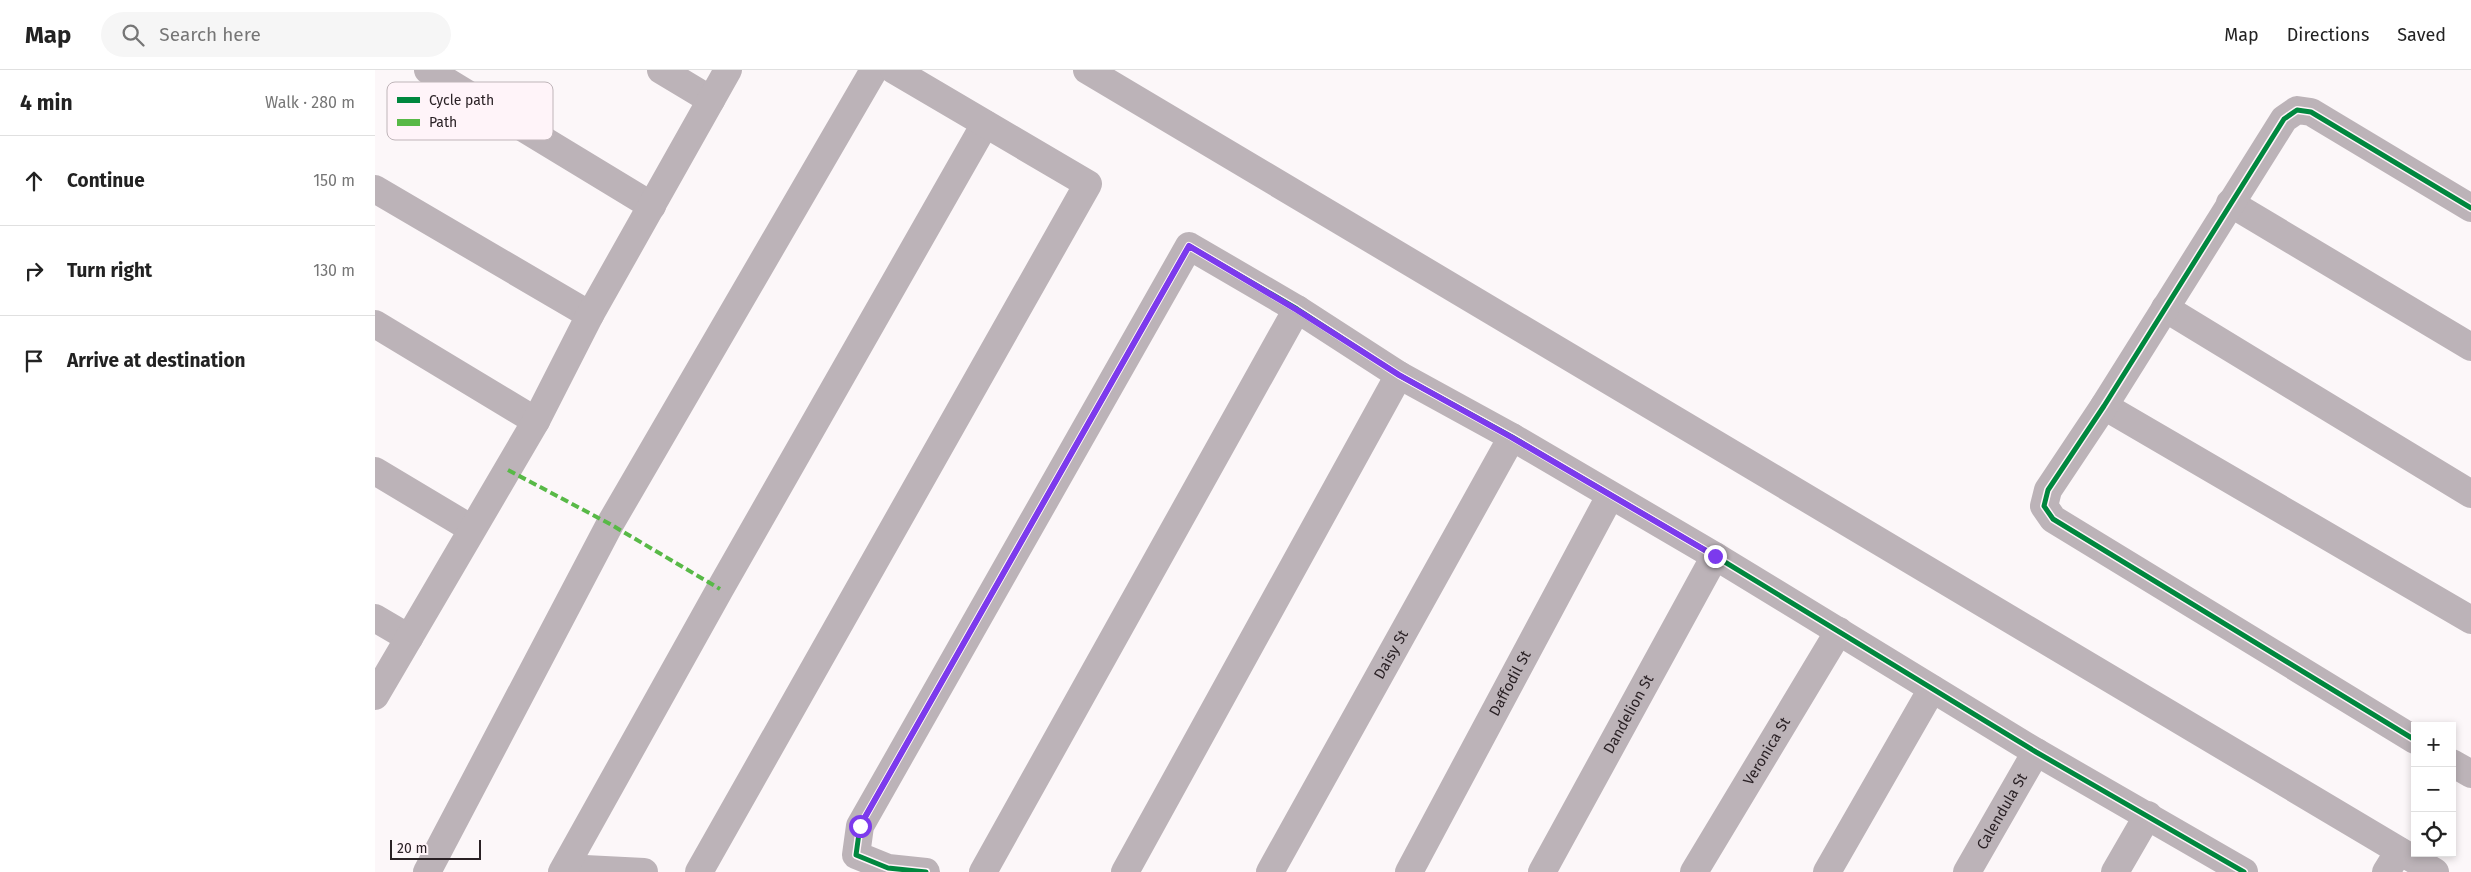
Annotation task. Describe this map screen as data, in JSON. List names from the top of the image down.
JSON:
{
  "streets": {
    "street": [
      "Daisy St",
      "Daffodil St",
      "Dandelion St",
      "Veronica St",
      "Calendula St"
    ]
  },
  "legend": ["Cycle path", "Path"],
  "scale_bar": "20 m",
  "page": {
    "header": "Map",
    "search": "Search here",
    "nav": ["Map", "Directions", "Saved"],
    "heading": ["4 min", "Walk · 280 m"],
    "list": [
      ["Continue", "150 m"],
      ["Turn right", "130 m"],
      "Arrive at destination"
    ],
    "map_buttons": ["+", "−"],
    "scale": "20 m"
  }
}
